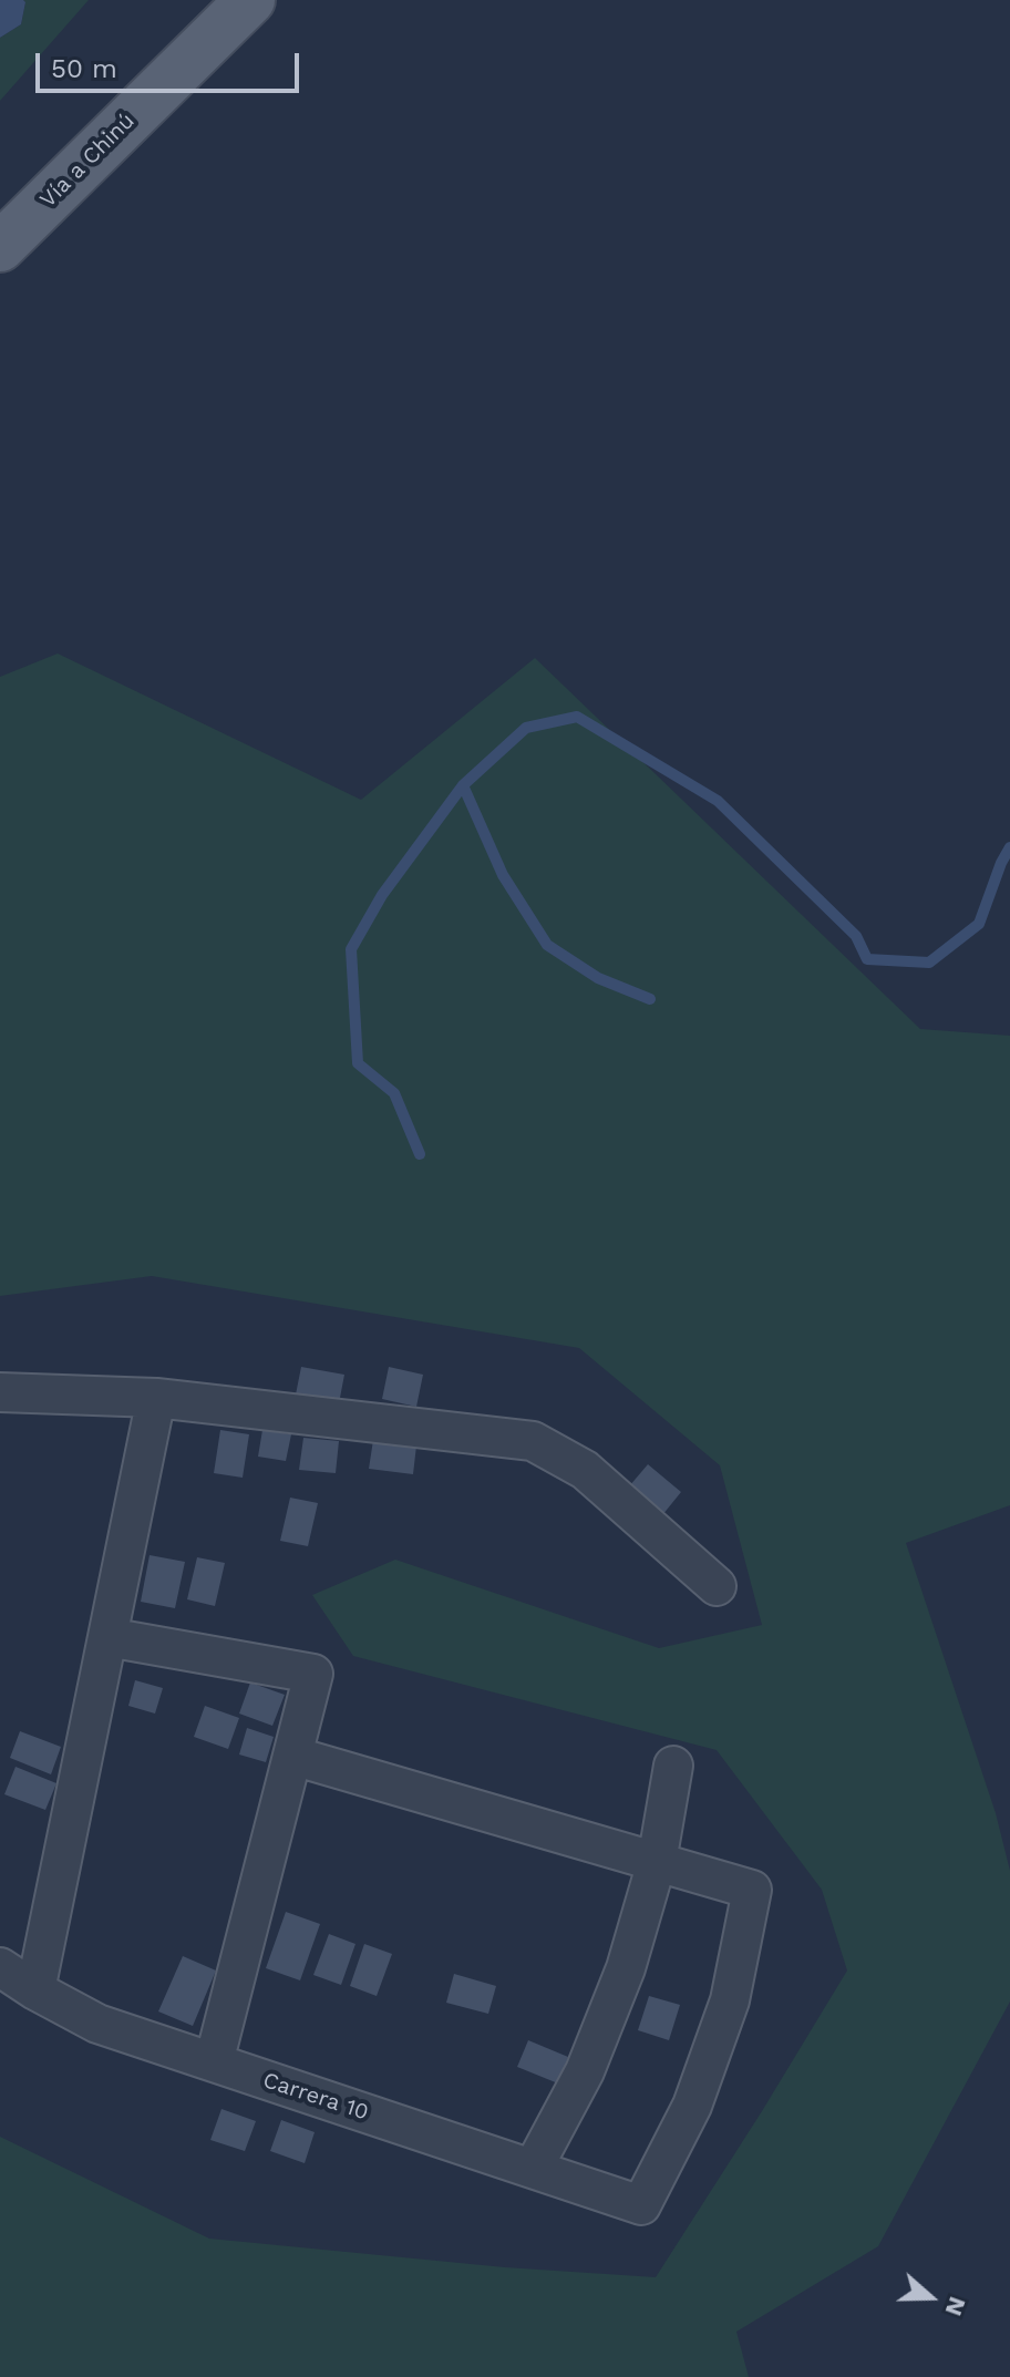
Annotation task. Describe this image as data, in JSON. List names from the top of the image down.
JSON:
{
  "streets": {
    "main road": ["Vía a Chinú"],
    "street": ["Carrera 10"]
  },
  "scale_bar": "50 m",
  "north": "right"
}
